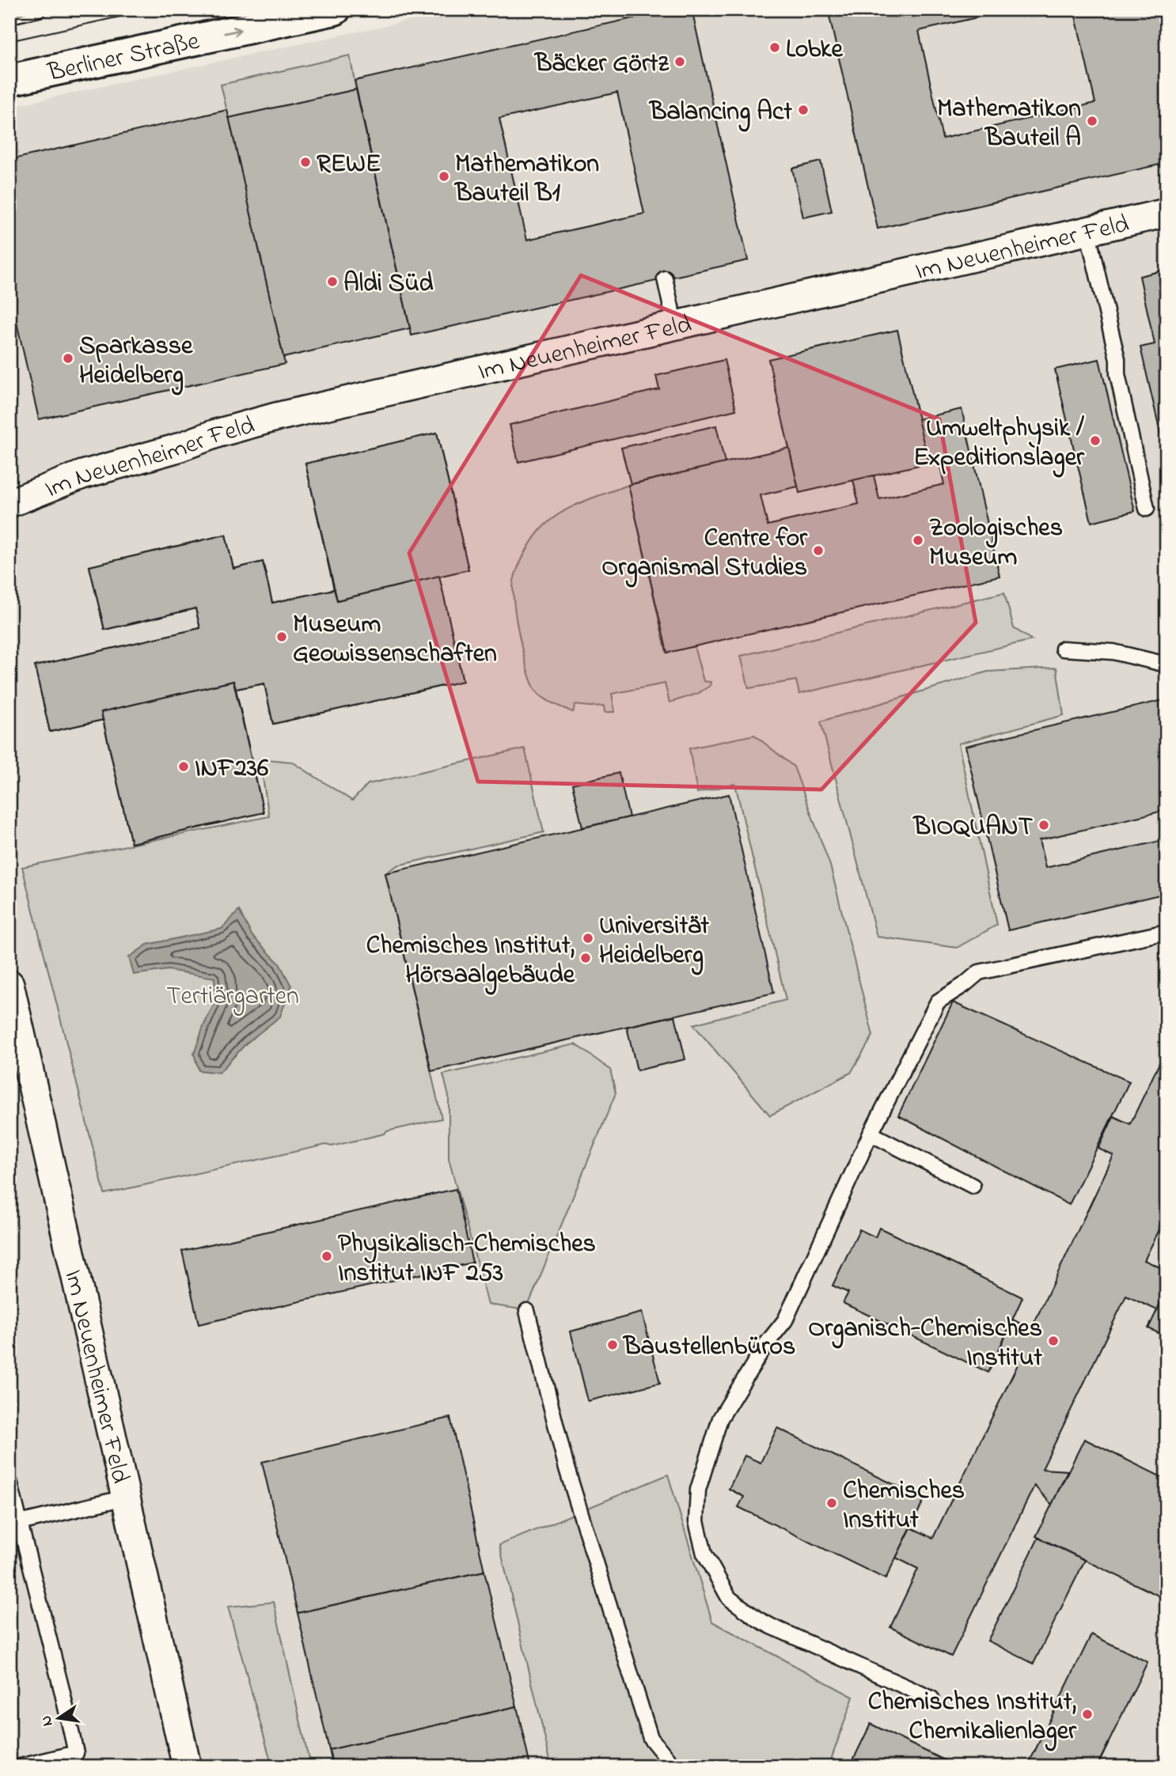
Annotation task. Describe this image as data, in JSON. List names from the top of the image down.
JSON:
{
  "streets": {
    "main road": ["Berliner Straße"],
    "street": ["Im Neuenheimer Feld"]
  },
  "one_way": ["Berliner Straße"],
  "parks": ["Tertiärgarten"],
  "places": [
    "Lobke",
    "Bäcker Görtz",
    "Balancing Act",
    "Mathematikon Bauteil A",
    "REWE",
    "Mathematikon Bauteil B1",
    "Aldi Süd",
    "Sparkasse Heidelberg",
    "Umweltphysik / Expeditionslager",
    "Zoologisches Museum",
    "Centre for Organismal Studies",
    "Museum Geowissenschaften",
    "INF236",
    "BIOQUANT",
    "Universität Heidelberg",
    "Chemisches Institut, Hörsaalgebäude",
    "Physikalisch-Chemisches Institut INF 253",
    "Organisch-Chemisches Institut",
    "Baustellenbüros",
    "Chemisches Institut",
    "Chemisches Institut, Chemikalienlager"
  ],
  "north": "left"
}
